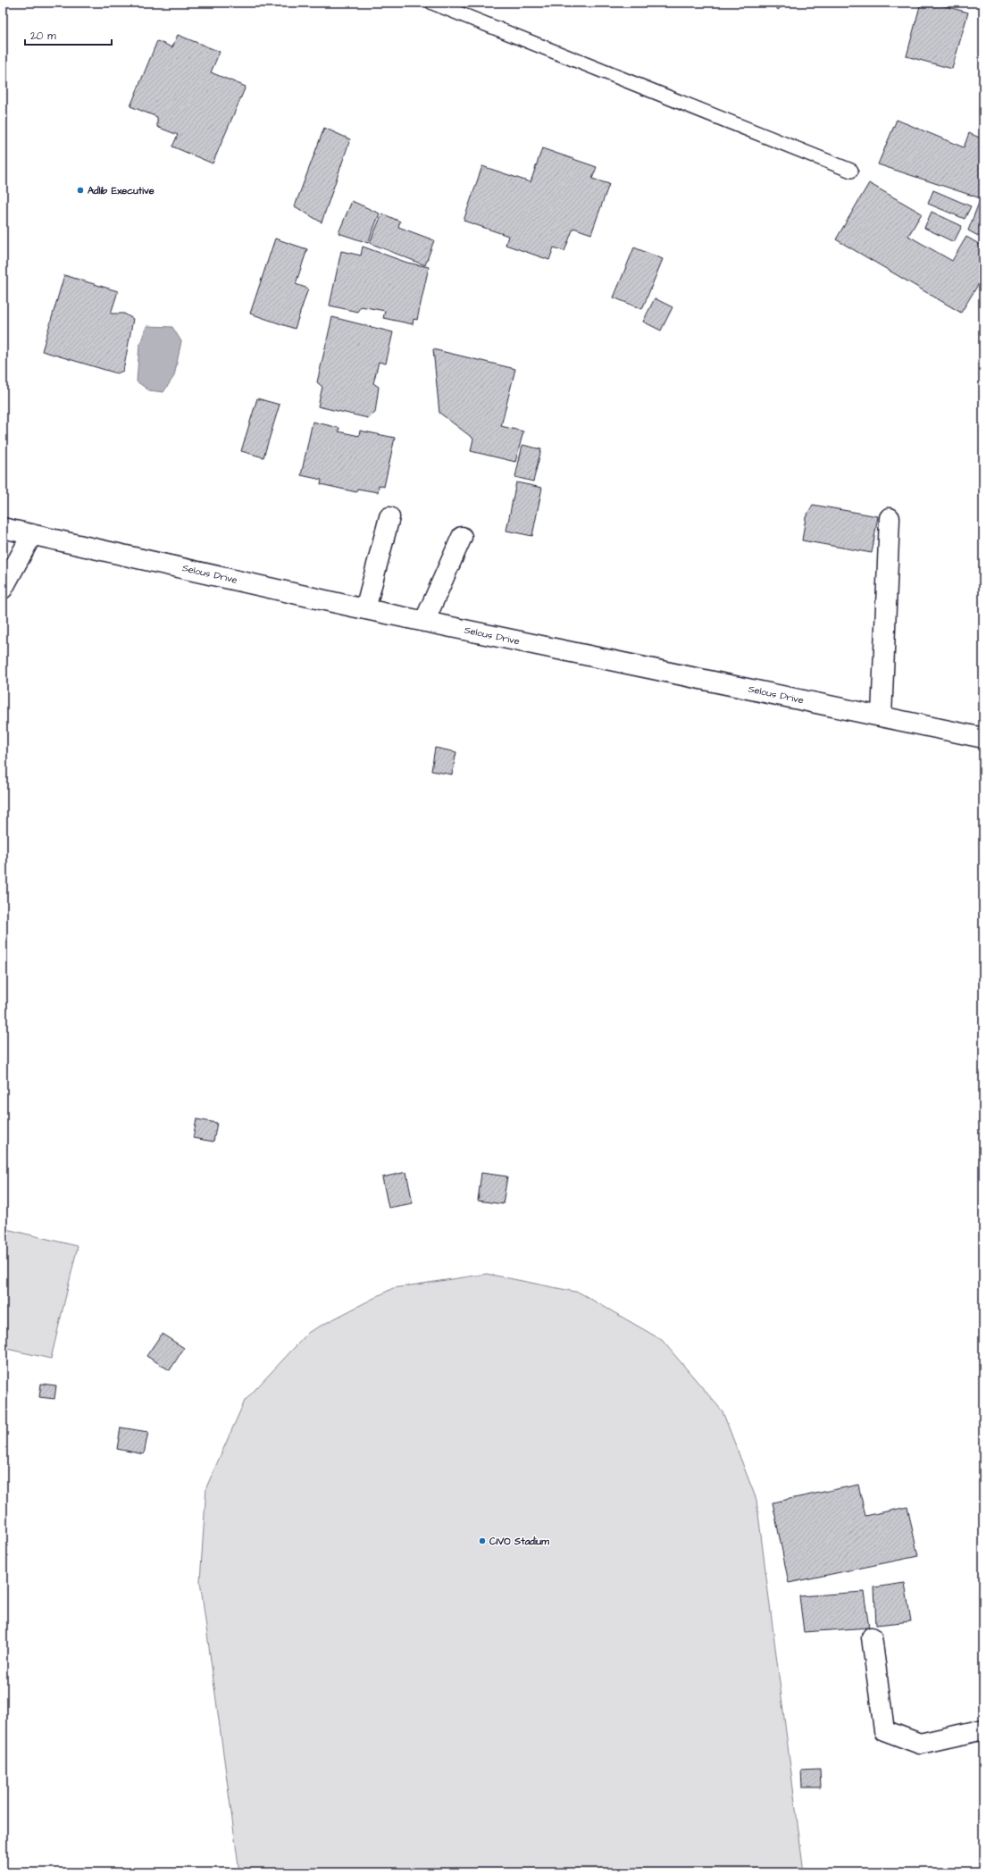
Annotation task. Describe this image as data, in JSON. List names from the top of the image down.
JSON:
{
  "streets": {
    "street": ["Selous Drive"]
  },
  "places": ["Adlib Executive", "CIVO Stadium"],
  "scale_bar": "20 m"
}
